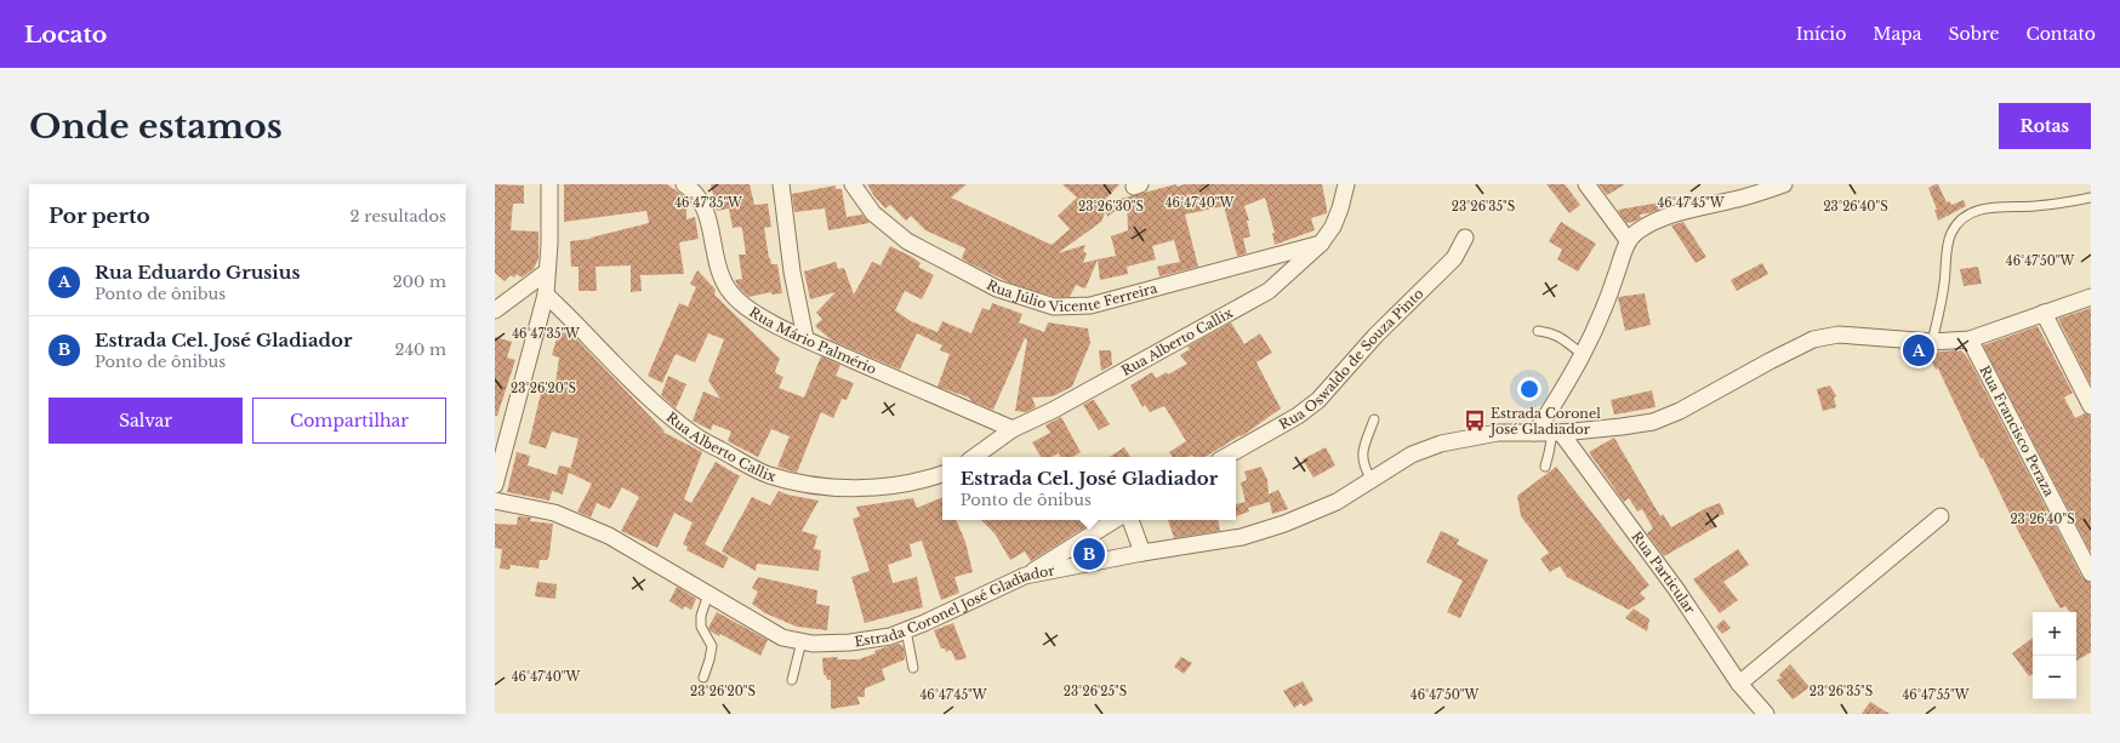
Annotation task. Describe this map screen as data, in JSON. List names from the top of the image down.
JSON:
{
  "streets": {
    "street": [
      "Rua Júlio Vicente Ferreira",
      "Rua Mário Palmério",
      "Rua Alberto Callix",
      "Rua Oswaldo de Souza Pinto",
      "Rua Francisco Peraza",
      "Rua Particular",
      "Estrada Coronel José Gladiador"
    ]
  },
  "crossings": [
    ["Rua Júlio Vicente Ferreira", "Rua Alberto Callix"],
    ["Rua Mário Palmério", "Rua Alberto Callix"],
    ["Rua Francisco Peraza", "Estrada Coronel José Gladiador"],
    ["Rua Particular", "Estrada Coronel José Gladiador"]
  ],
  "places": {
    "bus stop": ["Estrada Coronel José Gladiador"]
  },
  "page": {
    "header": "Locato",
    "nav": [
      "Início",
      "Mapa",
      "Sobre",
      "Contato"
    ],
    "buttons": [
      "Rotas",
      ["Salvar", "Compartilhar"]
    ],
    "title": "Onde estamos",
    "heading": ["Por perto", "2 resultados"],
    "list": [
      {
        "mark": "A",
        "name": "Rua Eduardo Grusius",
        "note": "Ponto de ônibus",
        "value": "200 m"
      },
      {
        "mark": "B",
        "name": "Estrada Cel. José Gladiador",
        "note": "Ponto de ônibus",
        "value": "240 m"
      }
    ],
    "pins": ["A", "B"],
    "popup": ["Estrada Cel. José Gladiador", "Ponto de ônibus"],
    "map_buttons": ["+", "−"]
  },
  "coordinates": [
    "46°47'35\"W",
    "46°47'40\"W",
    "46°47'45\"W",
    "23°26'30\"S",
    "23°26'35\"S",
    "23°26'40\"S",
    "46°47'50\"W",
    "23°26'20\"S",
    "23°26'25\"S",
    "46°47'55\"W"
  ]
}
